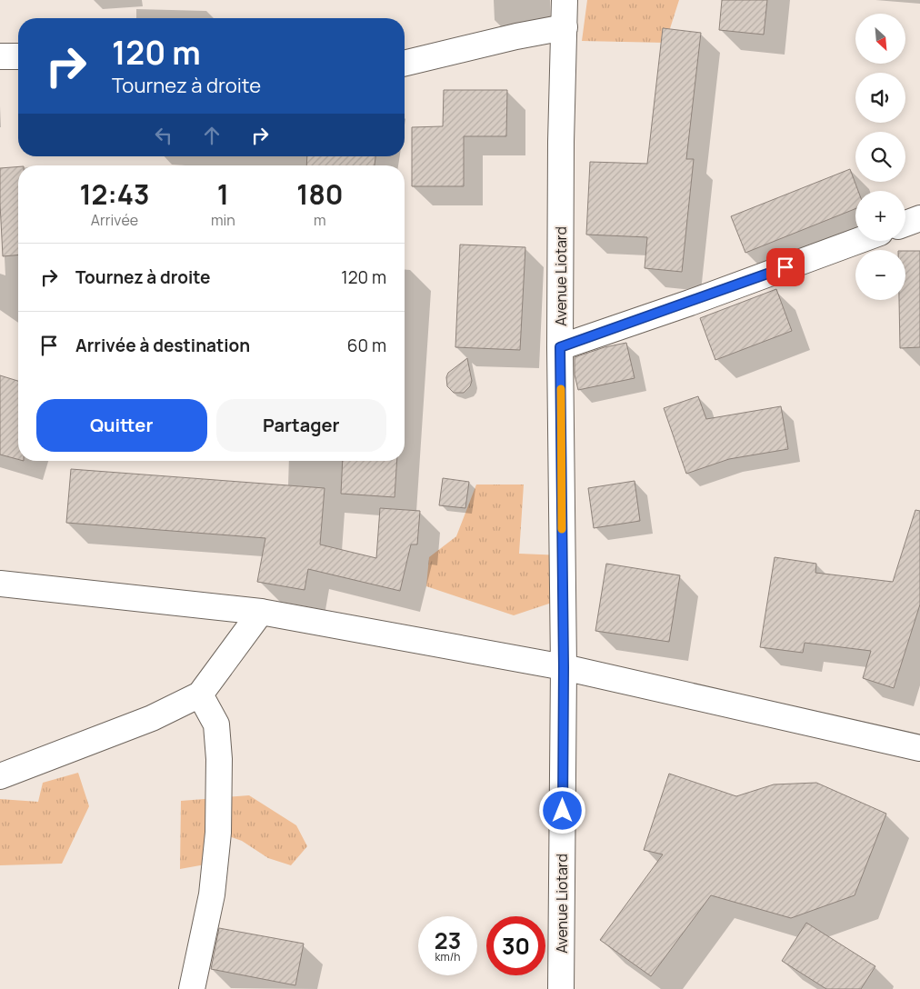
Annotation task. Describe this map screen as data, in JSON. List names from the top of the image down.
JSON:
{
  "streets": {
    "street": ["Avenue Liotard"]
  },
  "north": "bottom right",
  "page": {
    "map_buttons": ["+", "−"],
    "turn": ["120 m", "Tournez à droite"],
    "eta": [
      "12:43",
      "Arrivée",
      "1",
      "min",
      "180",
      "m"
    ],
    "list": [
      {
        "name": "Tournez à droite",
        "value": "120 m"
      },
      {
        "name": "Arrivée à destination",
        "value": "60 m"
      }
    ],
    "buttons": ["Quitter", "Partager"],
    "speed": "23 km/h",
    "limit": "30"
  }
}
